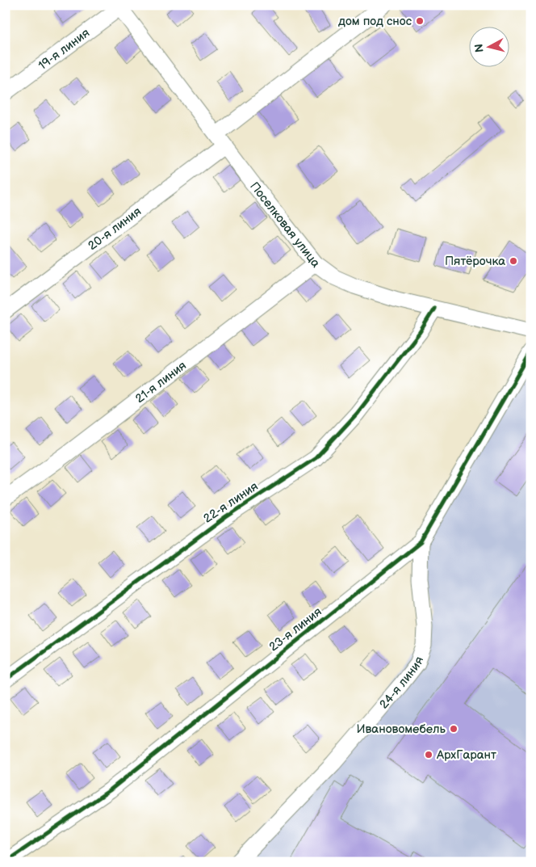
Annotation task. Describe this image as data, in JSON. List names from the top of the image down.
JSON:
{
  "streets": {
    "street": [
      "19-я линия",
      "Поселковая улица",
      "20-я линия",
      "21-я линия",
      "22-я линия",
      "23-я линия",
      "24-я линия"
    ]
  },
  "crossings": [
    ["19-я линия", "Поселковая улица"],
    ["Поселковая улица", "20-я линия"],
    ["Поселковая улица", "21-я линия"],
    ["Поселковая улица", "22-я линия"],
    ["23-я линия", "24-я линия"]
  ],
  "places": [
    "дом под снос",
    "Пятёрочка",
    "Ивановомебель",
    "АрхГарант"
  ],
  "north": "left"
}
